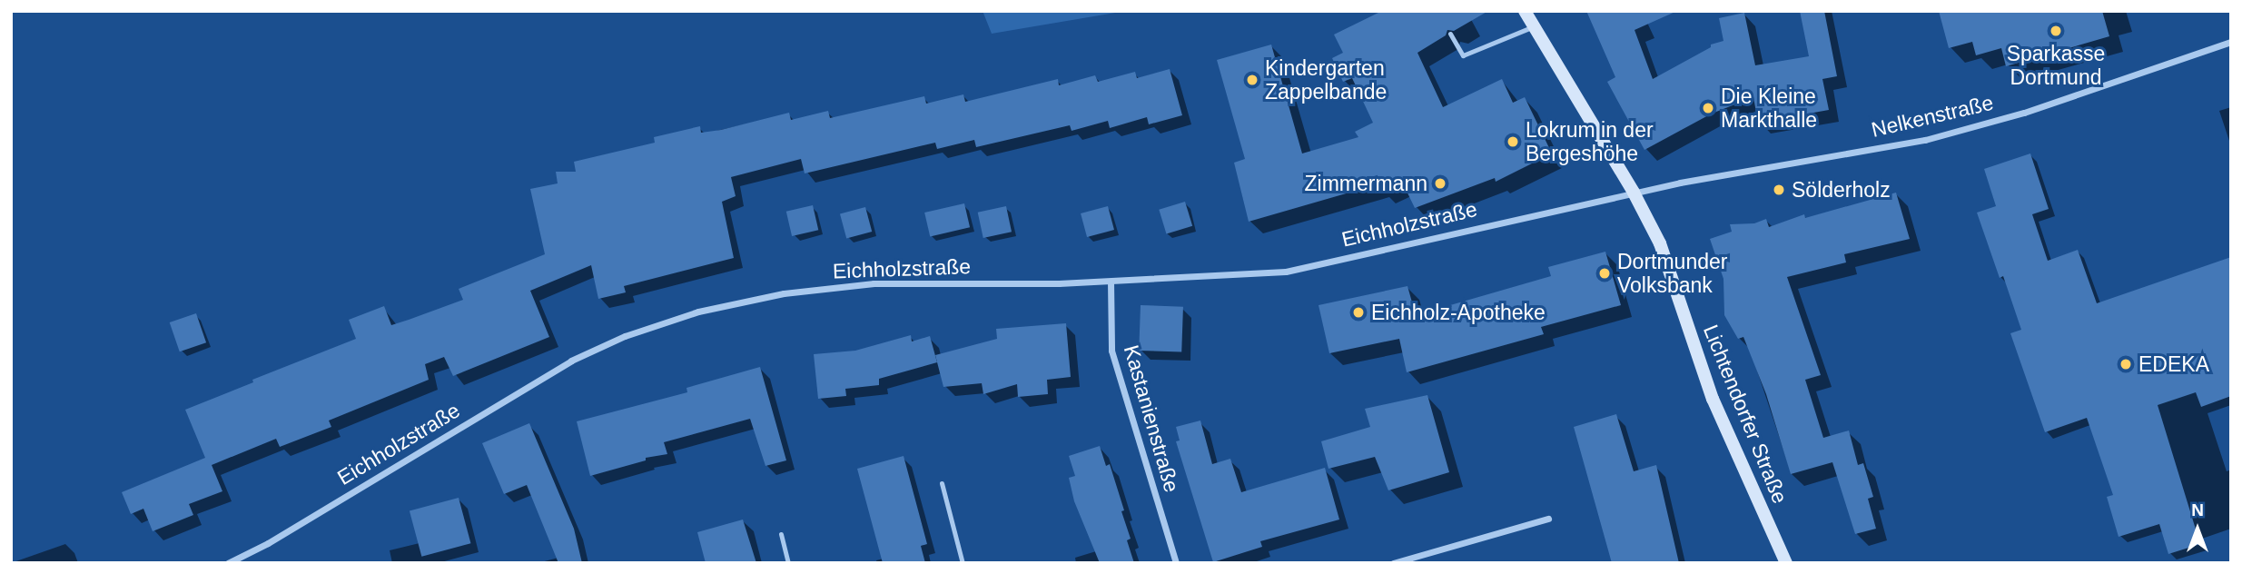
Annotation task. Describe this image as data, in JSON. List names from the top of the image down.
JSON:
{
  "streets": {
    "main road": ["Lichtendorfer Straße"],
    "street": ["Nelkenstraße", "Eichholzstraße", "Kastanienstraße"]
  },
  "crossings": [
    ["Nelkenstraße", "Eichholzstraße"],
    ["Nelkenstraße", "Lichtendorfer Straße"],
    ["Eichholzstraße", "Lichtendorfer Straße"],
    ["Eichholzstraße", "Kastanienstraße"]
  ],
  "places": [
    "Sparkasse Dortmund",
    "Kindergarten Zappelbande",
    "Die Kleine Markthalle",
    "Lokrum in der Bergeshöhe",
    "Zimmermann",
    "Sölderholz",
    "Dortmunder Volksbank",
    "Eichholz-Apotheke",
    "EDEKA"
  ],
  "north": "top"
}
